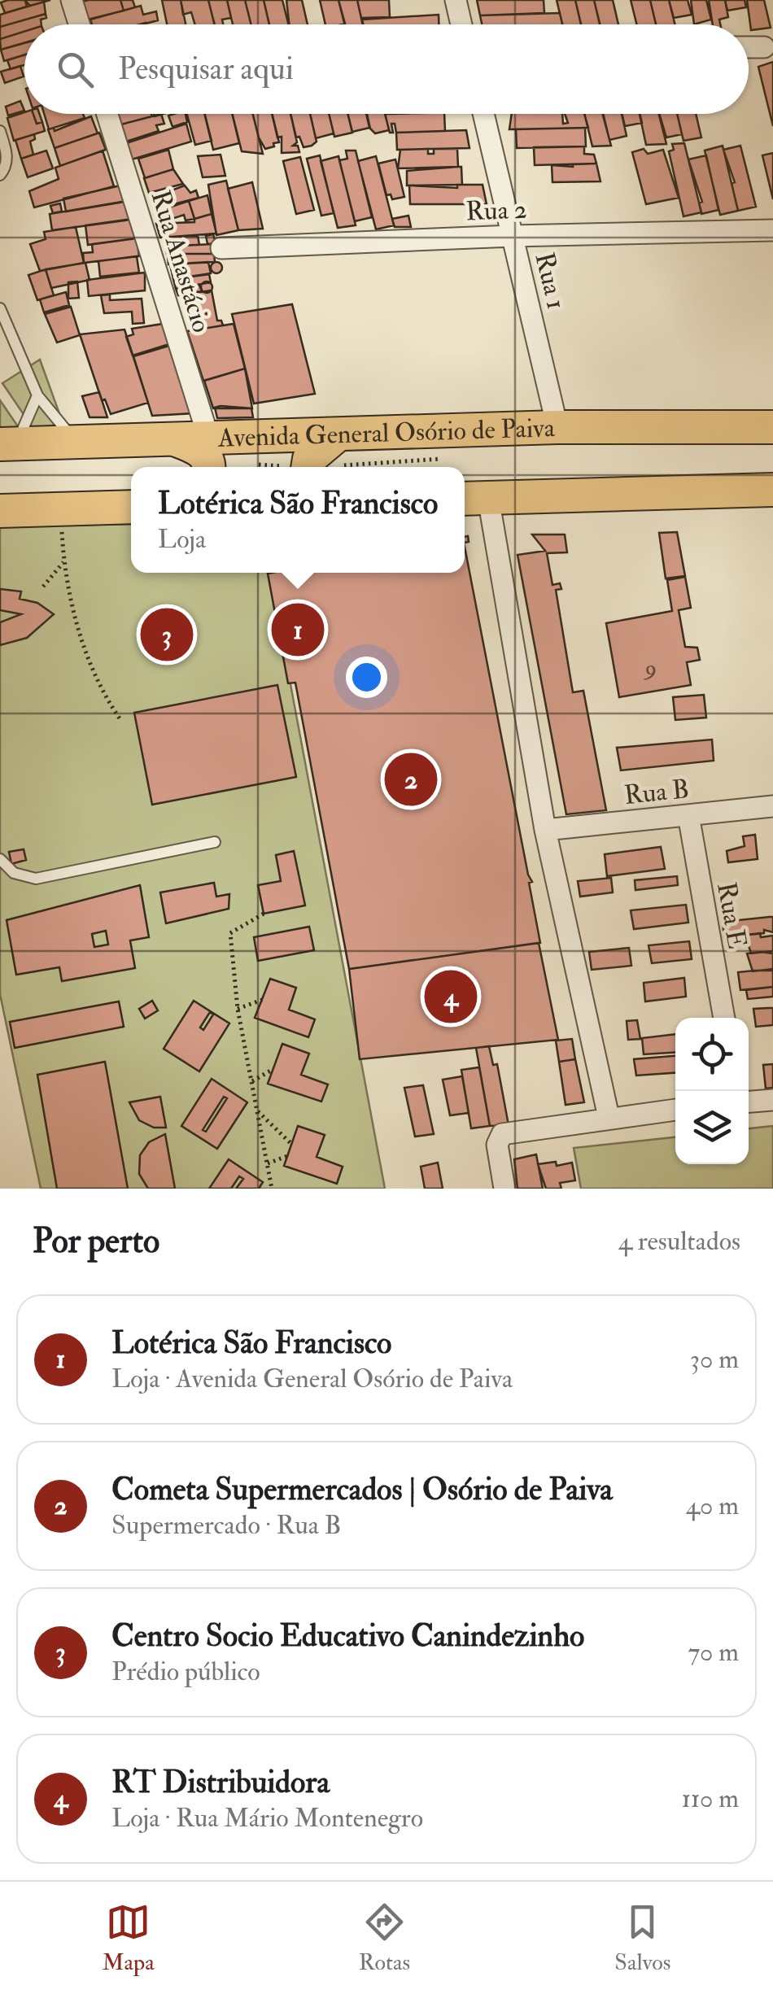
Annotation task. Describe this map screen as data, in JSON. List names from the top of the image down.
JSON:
{
  "streets": {
    "main road": ["Avenida General Osório de Paiva"],
    "street": [
      "Rua 2",
      "Rua Anastácio",
      "Rua 1",
      "Rua B",
      "Rua E"
    ]
  },
  "crossings": [
    ["Rua 2", "Rua 1"],
    ["Rua Anastácio", "Avenida General Osório de Paiva"],
    ["Rua 1", "Avenida General Osório de Paiva"],
    ["Rua B", "Rua E"]
  ],
  "house_numbers": ["9"],
  "page": {
    "search": "Pesquisar aqui",
    "popup": ["Lotérica São Francisco", "Loja"],
    "pins": [
      "1",
      "3",
      "2",
      "4"
    ],
    "heading": ["Por perto", "4 resultados"],
    "list": [
      {
        "mark": "1",
        "name": "Lotérica São Francisco",
        "note": "Loja · Avenida General Osório de Paiva",
        "value": "30 m"
      },
      {
        "mark": "2",
        "name": "Cometa Supermercados | Osório de Paiva",
        "note": "Supermercado · Rua B",
        "value": "40 m"
      },
      {
        "mark": "3",
        "name": "Centro Socio Educativo Canindezinho",
        "note": "Prédio público",
        "value": "70 m"
      },
      {
        "mark": "4",
        "name": "RT Distribuidora",
        "note": "Loja · Rua Mário Montenegro",
        "value": "110 m"
      }
    ],
    "nav": ["Mapa", "Rotas", "Salvos"]
  }
}
